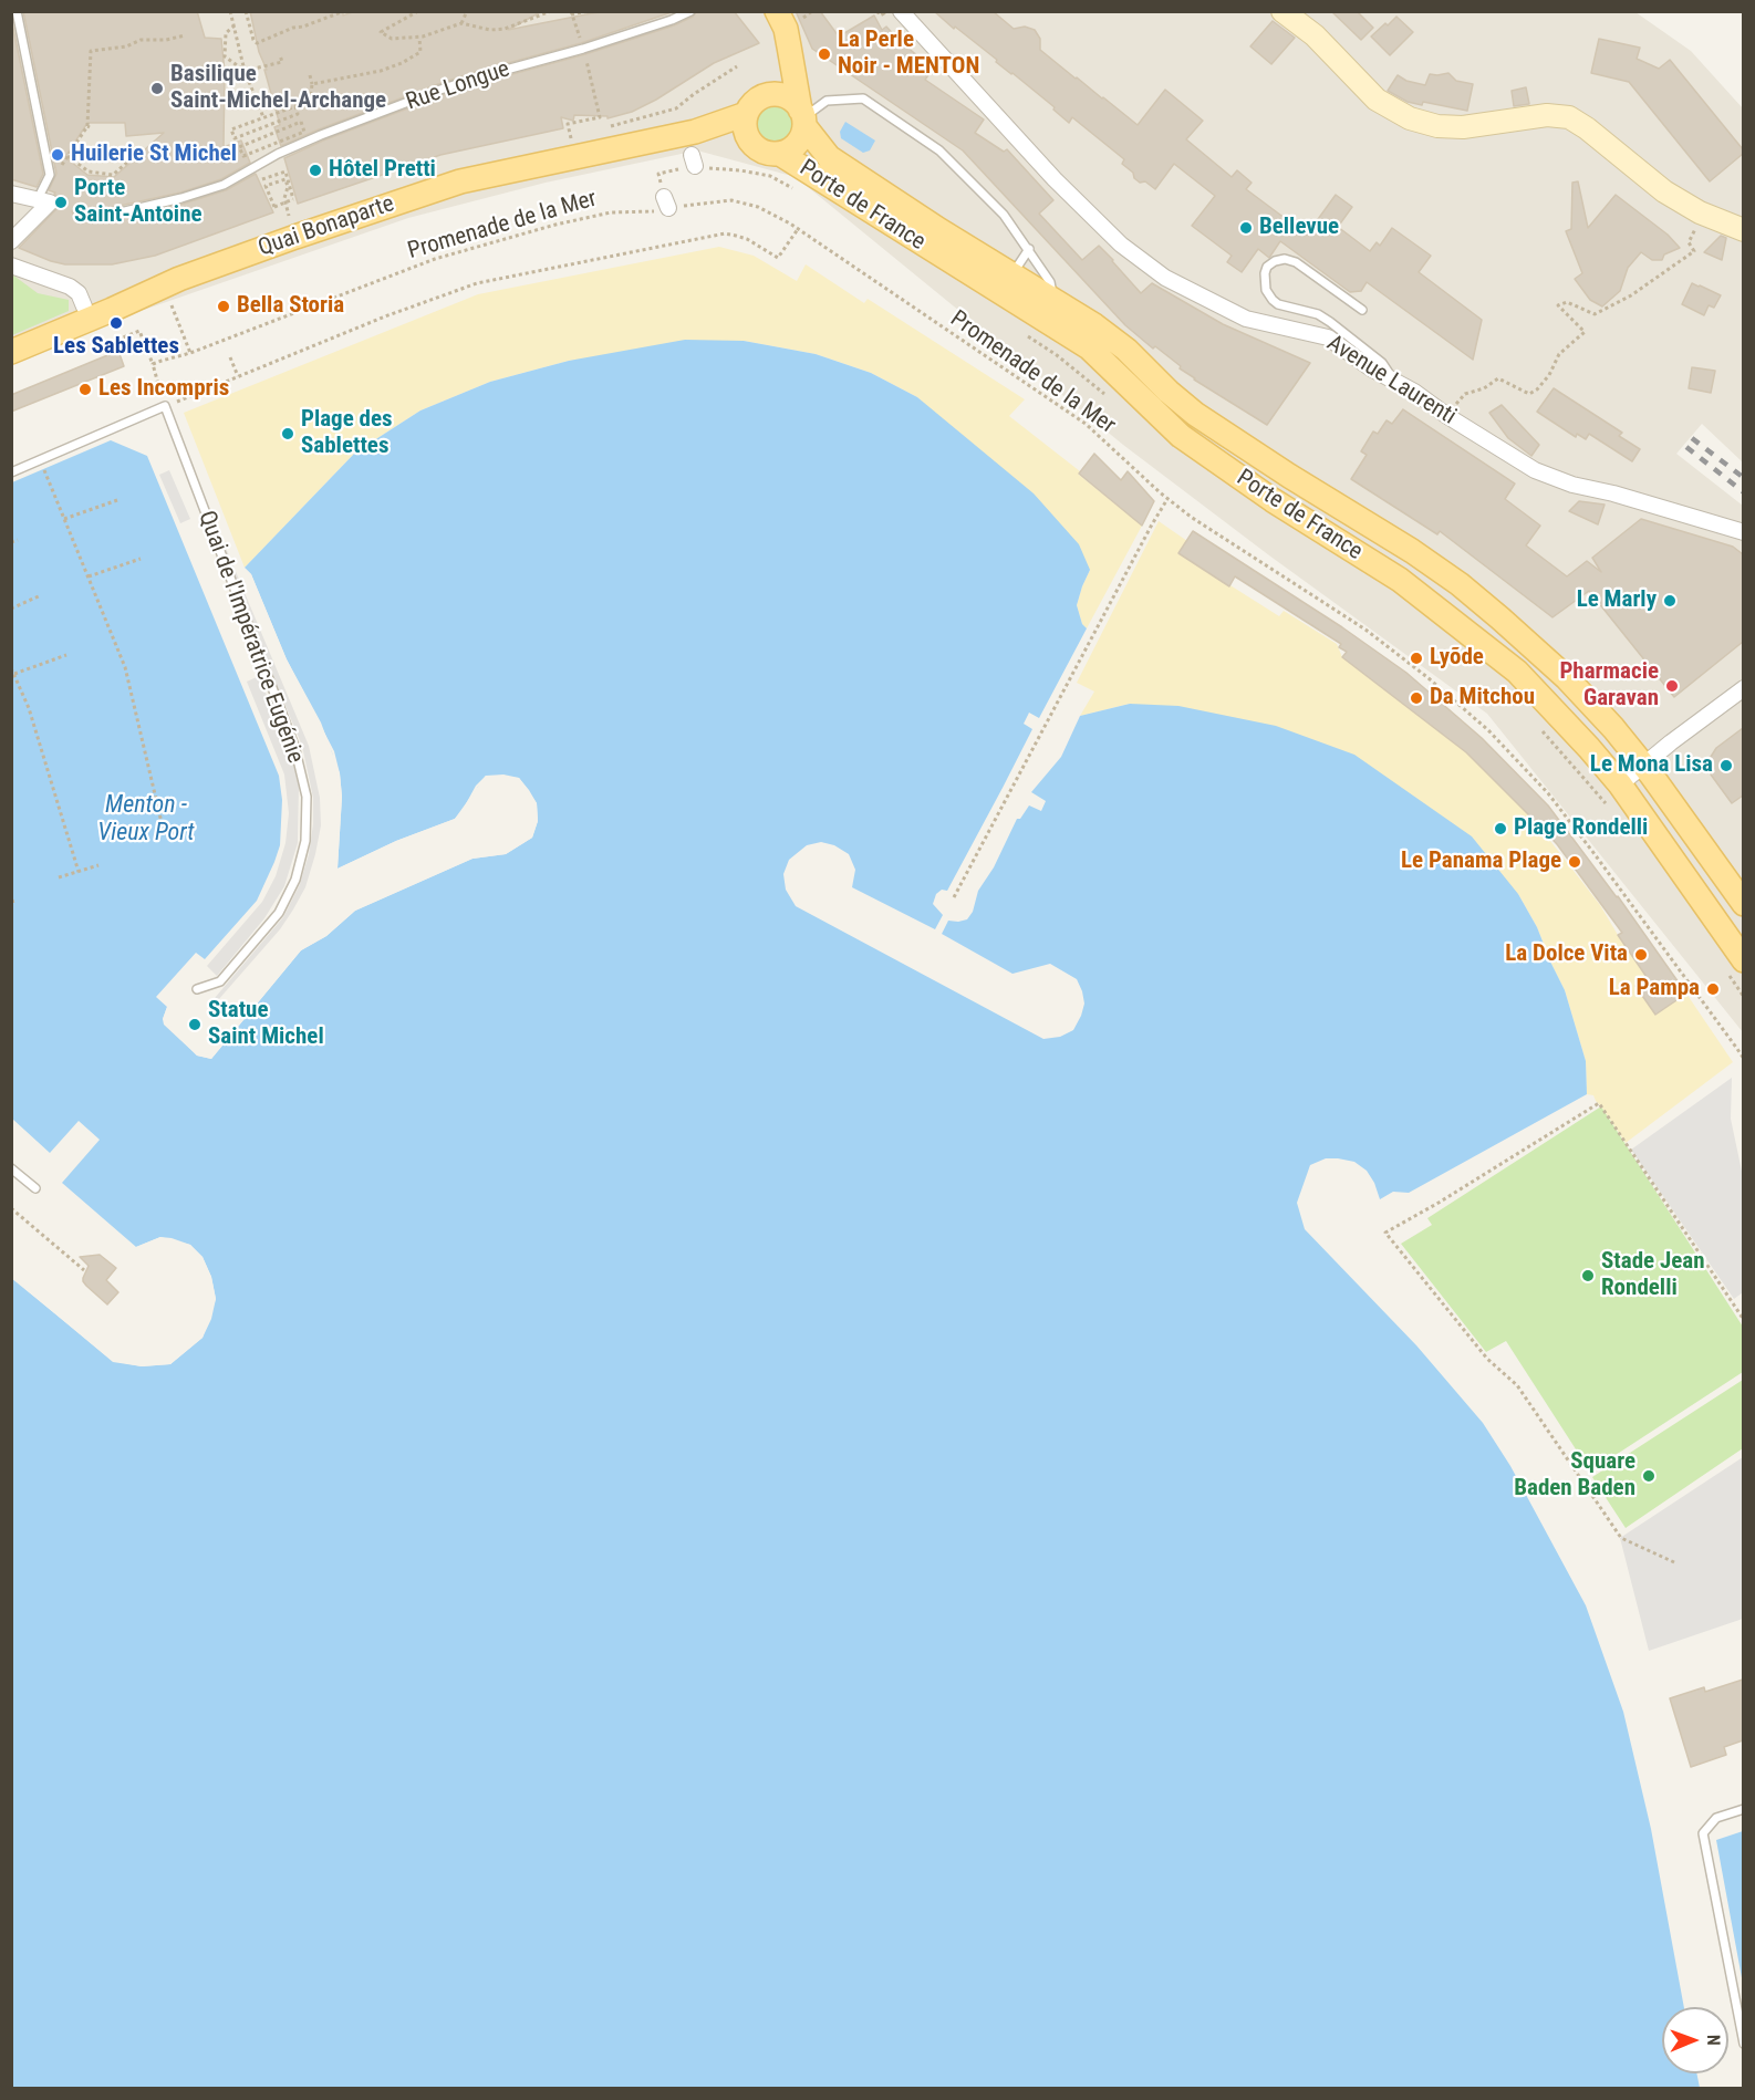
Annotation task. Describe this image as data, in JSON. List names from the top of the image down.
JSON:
{
  "streets": {
    "main road": ["Porte de France", "Quai Bonaparte"],
    "street": ["Avenue Laurenti"],
    "lane": ["Rue Longue", "Quai de l'Impératrice Eugénie"],
    "path": ["Promenade de la Mer"]
  },
  "crossings": [
    ["Porte de France", "Quai Bonaparte"]
  ],
  "water": ["Menton - Vieux Port"],
  "places": [
    "La Perle Noir - MENTON",
    "Basilique Saint-Michel-Archange",
    "Huilerie St Michel",
    "Hôtel Pretti",
    "Porte Saint-Antoine",
    "Bellevue",
    "Bella Storia",
    "Les Sablettes",
    "Les Incompris",
    "Plage des Sablettes",
    "Le Marly",
    "Lyõde",
    "Pharmacie Garavan",
    "Da Mitchou",
    "Le Mona Lisa",
    "Plage Rondelli",
    "Le Panama Plage",
    "La Dolce Vita",
    "La Pampa",
    "Statue Saint Michel",
    "Stade Jean Rondelli",
    "Square Baden Baden"
  ],
  "north": "right"
}
